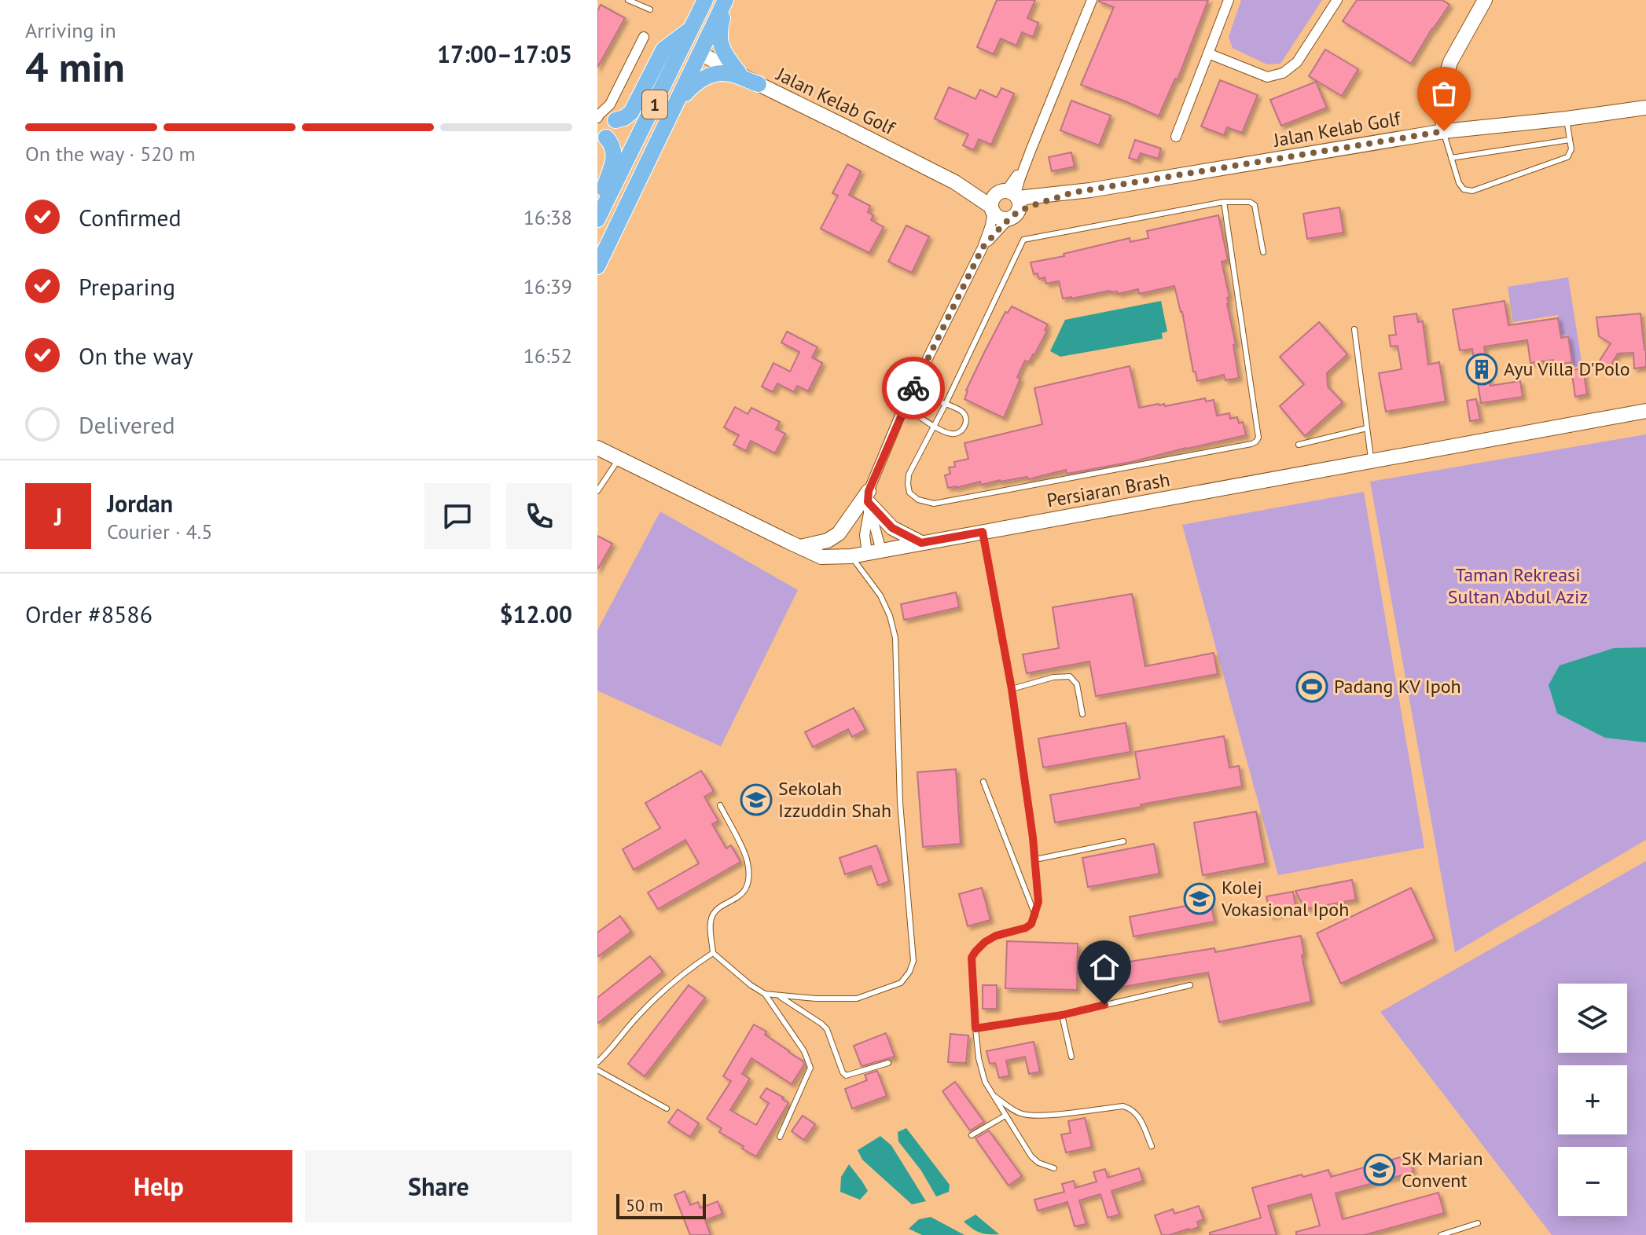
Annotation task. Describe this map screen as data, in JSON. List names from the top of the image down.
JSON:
{
  "streets": {
    "main road": ["1"],
    "street": ["Jalan Kelab Golf", "Persiaran Brash"]
  },
  "crossings": [
    ["Jalan Kelab Golf", "1"]
  ],
  "parks": ["Taman Rekreasi Sultan Abdul Aziz"],
  "places": {
    "building": ["Ayu Villa D'Polo"],
    "sports": ["Padang KV Ipoh"],
    "school or university": ["Sekolah Izzuddin Shah", "Kolej Vokasional Ipoh", "SK Marian Convent"]
  },
  "scale_bar": "50 m",
  "page": {
    "heading": ["4 min", "Arriving in", "17:00–17:05"],
    "panel": [
      "Jordan",
      "Courier · 4.5",
      "Order #8586",
      "$12.00"
    ],
    "bar": "On the way · 520 m",
    "list": [
      ["Confirmed", "16:38"],
      ["Preparing", "16:39"],
      ["On the way", "16:52"],
      "Delivered"
    ],
    "round": "J",
    "map_buttons": ["+", "−"],
    "buttons": ["Help", "Share"],
    "scale": "50 m"
  }
}
